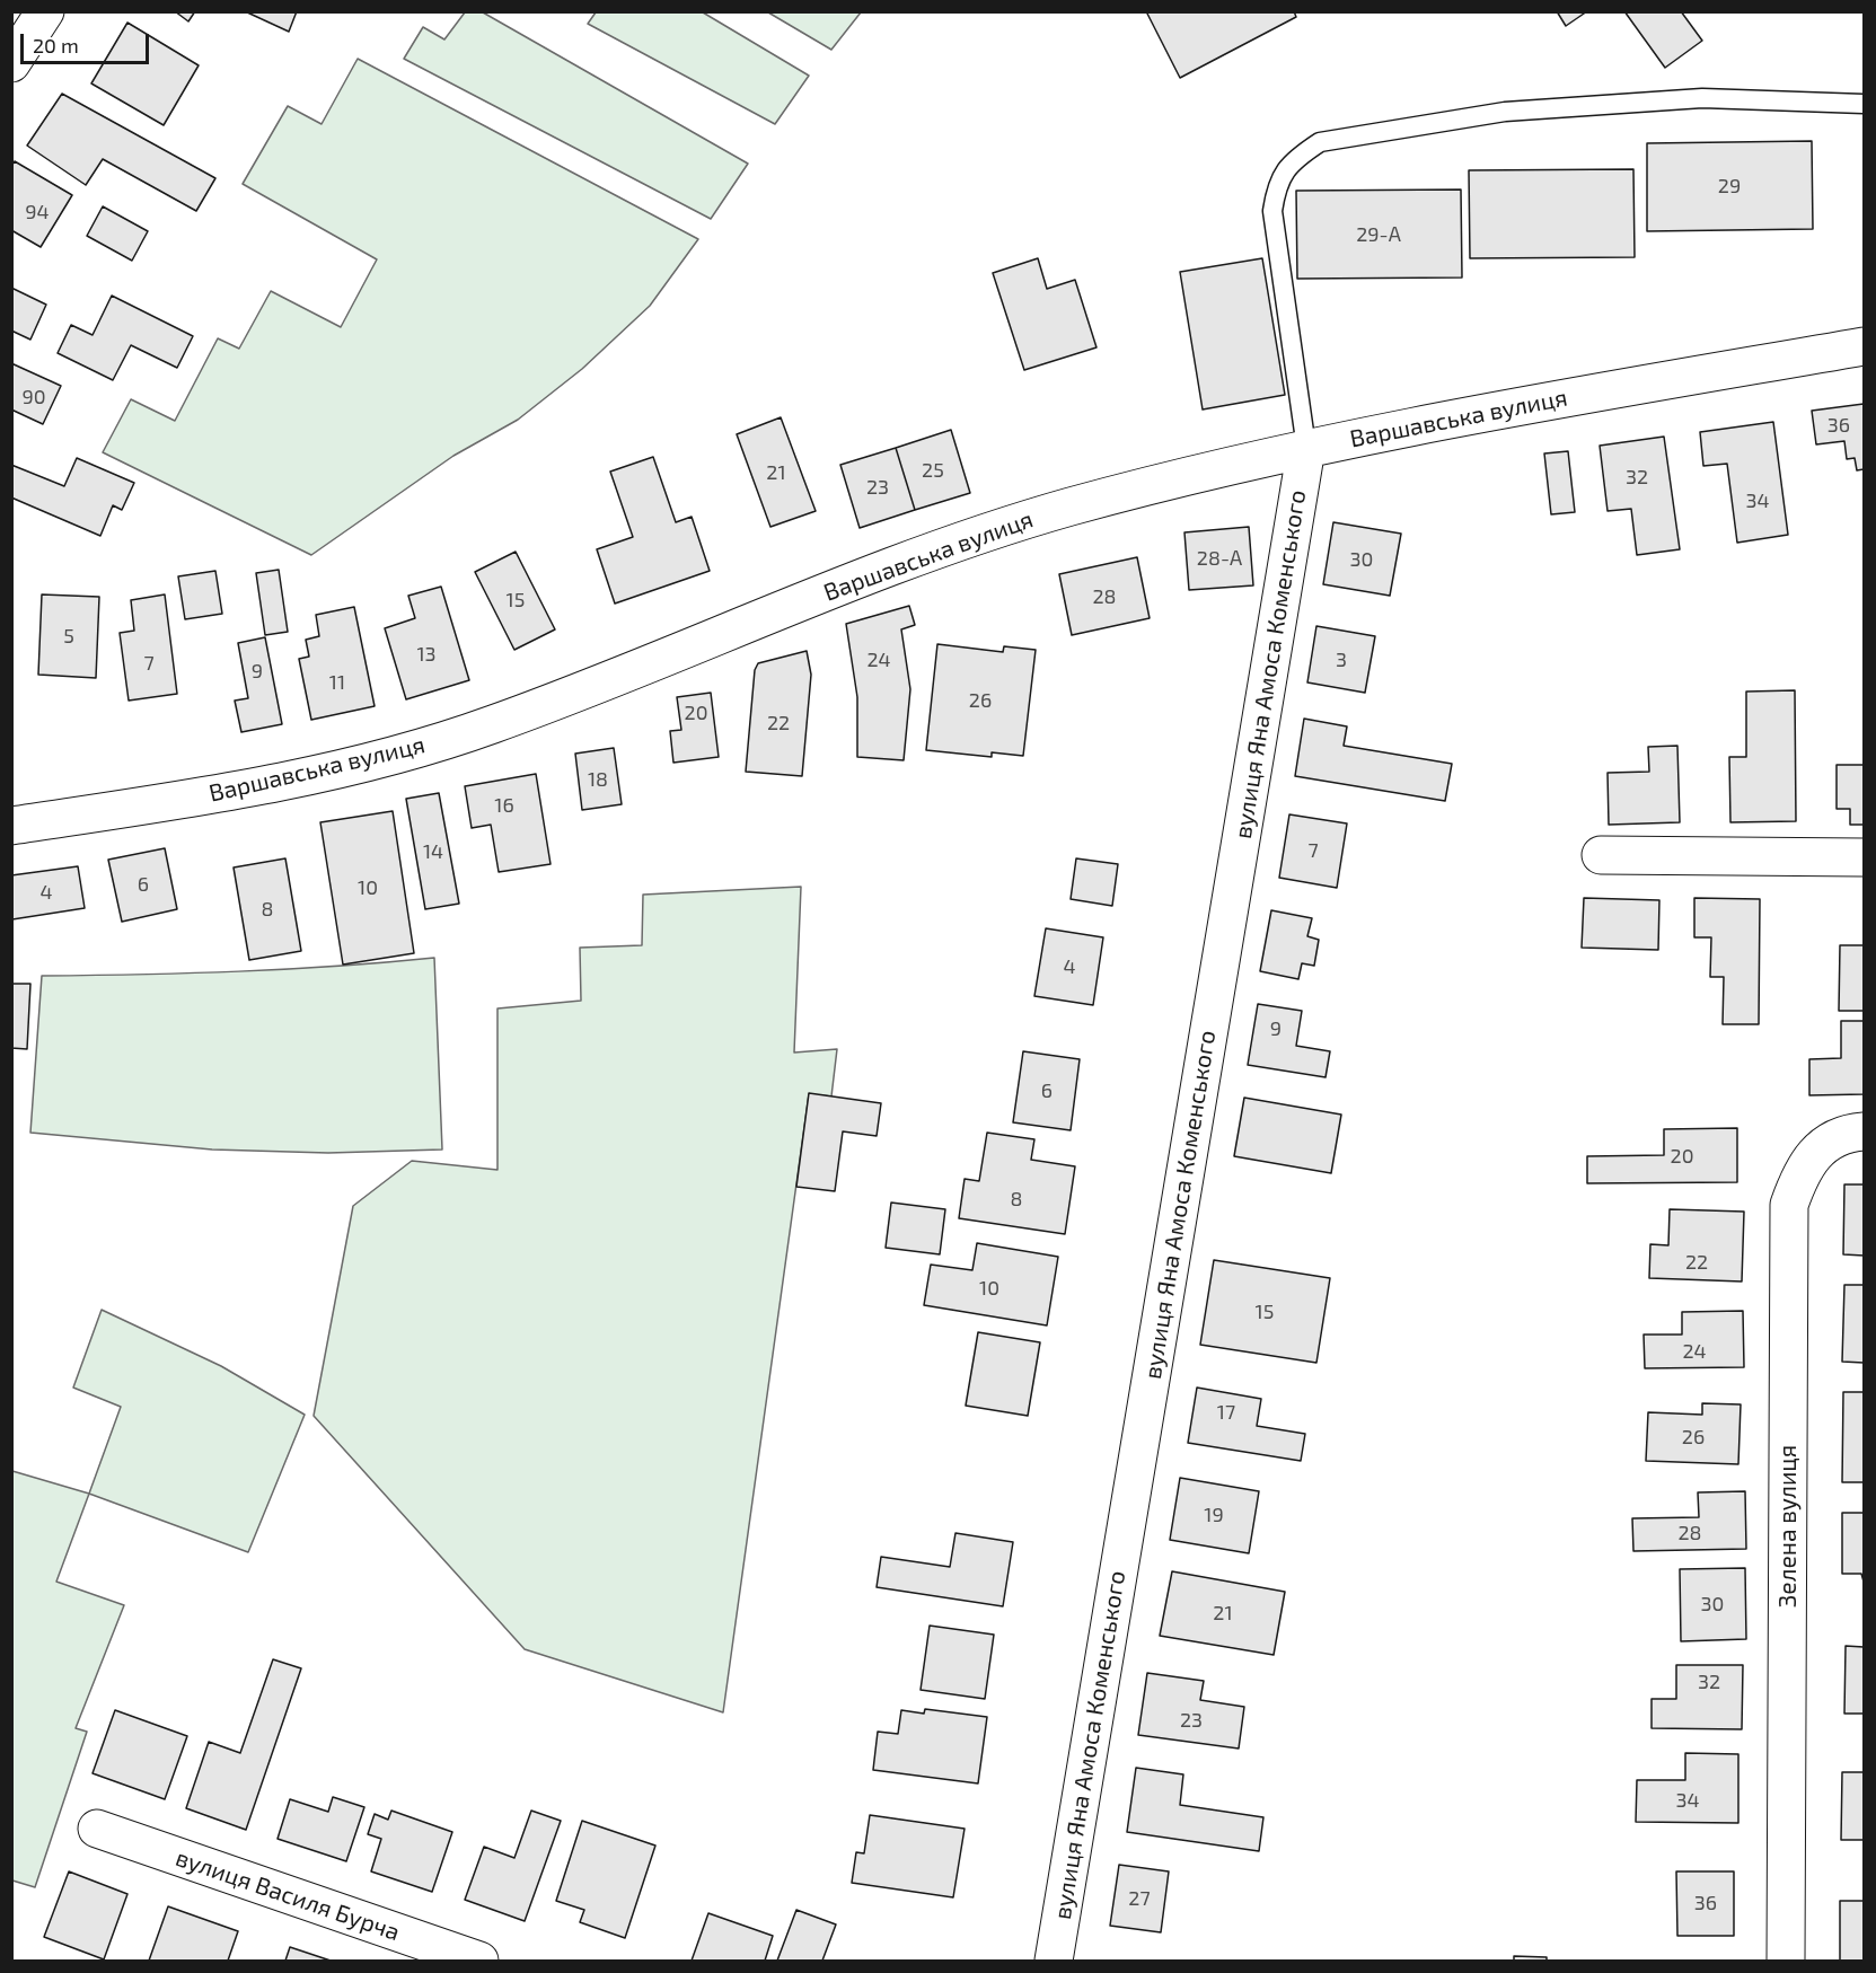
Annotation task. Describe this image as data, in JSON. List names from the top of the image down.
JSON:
{
  "streets": {
    "street": [
      "Варшавська вулиця",
      "вулиця Яна Амоса Коменського",
      "Зелена вулиця",
      "вулиця Василя Бурча"
    ]
  },
  "crossings": [
    ["Варшавська вулиця", "вулиця Яна Амоса Коменського"]
  ],
  "house_numbers": [
    "29",
    "94",
    "29-А",
    "90",
    "36",
    "25",
    "21",
    "32",
    "23",
    "34",
    "28-А",
    "30",
    "28",
    "15",
    "5",
    "13",
    "24",
    "3",
    "7",
    "9",
    "11",
    "26",
    "20",
    "22",
    "18",
    "16",
    "7",
    "14",
    "6",
    "10",
    "4",
    "8",
    "4",
    "9",
    "6",
    "20",
    "8",
    "22",
    "10",
    "15",
    "24",
    "17",
    "26",
    "19",
    "28",
    "30",
    "21",
    "32",
    "23",
    "34",
    "27",
    "36"
  ],
  "scale_bar": "20 m"
}
